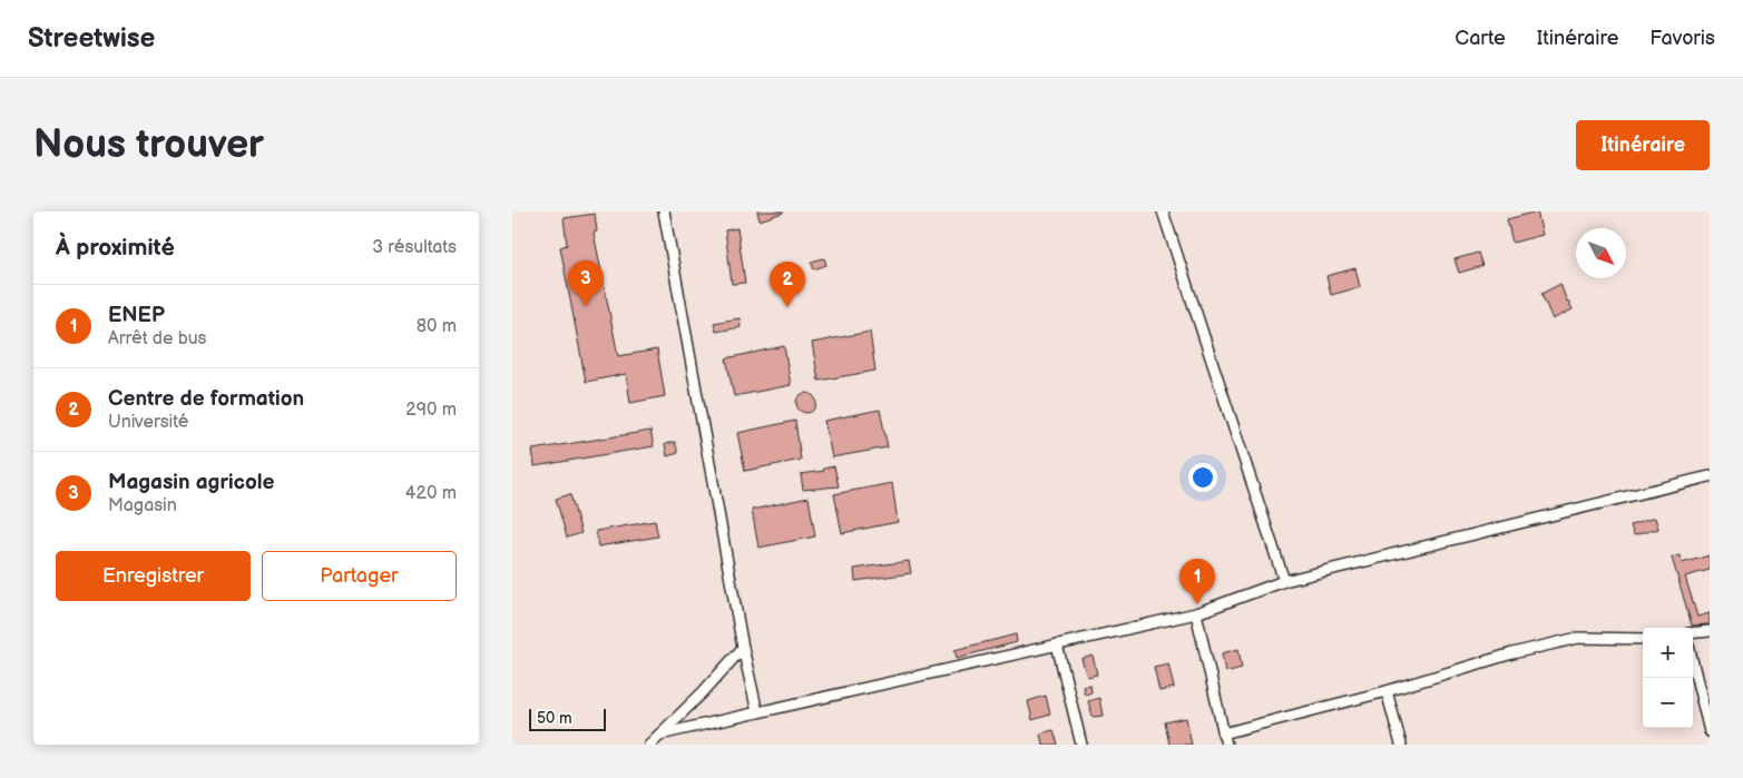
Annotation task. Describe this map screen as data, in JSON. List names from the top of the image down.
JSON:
{
  "scale_bar": "50 m",
  "north": "bottom right",
  "page": {
    "header": "Streetwise",
    "nav": ["Carte", "Itinéraire", "Favoris"],
    "buttons": [
      "Itinéraire",
      ["Enregistrer", "Partager"]
    ],
    "title": "Nous trouver",
    "heading": ["À proximité", "3 résultats"],
    "pins": ["3", "2", "1"],
    "list": [
      {
        "mark": "1",
        "name": "ENEP",
        "note": "Arrêt de bus",
        "value": "80 m"
      },
      {
        "mark": "2",
        "name": "Centre de formation",
        "note": "Université",
        "value": "290 m"
      },
      {
        "mark": "3",
        "name": "Magasin agricole",
        "note": "Magasin",
        "value": "420 m"
      }
    ],
    "map_buttons": ["+", "−"],
    "scale": "50 m"
  }
}
